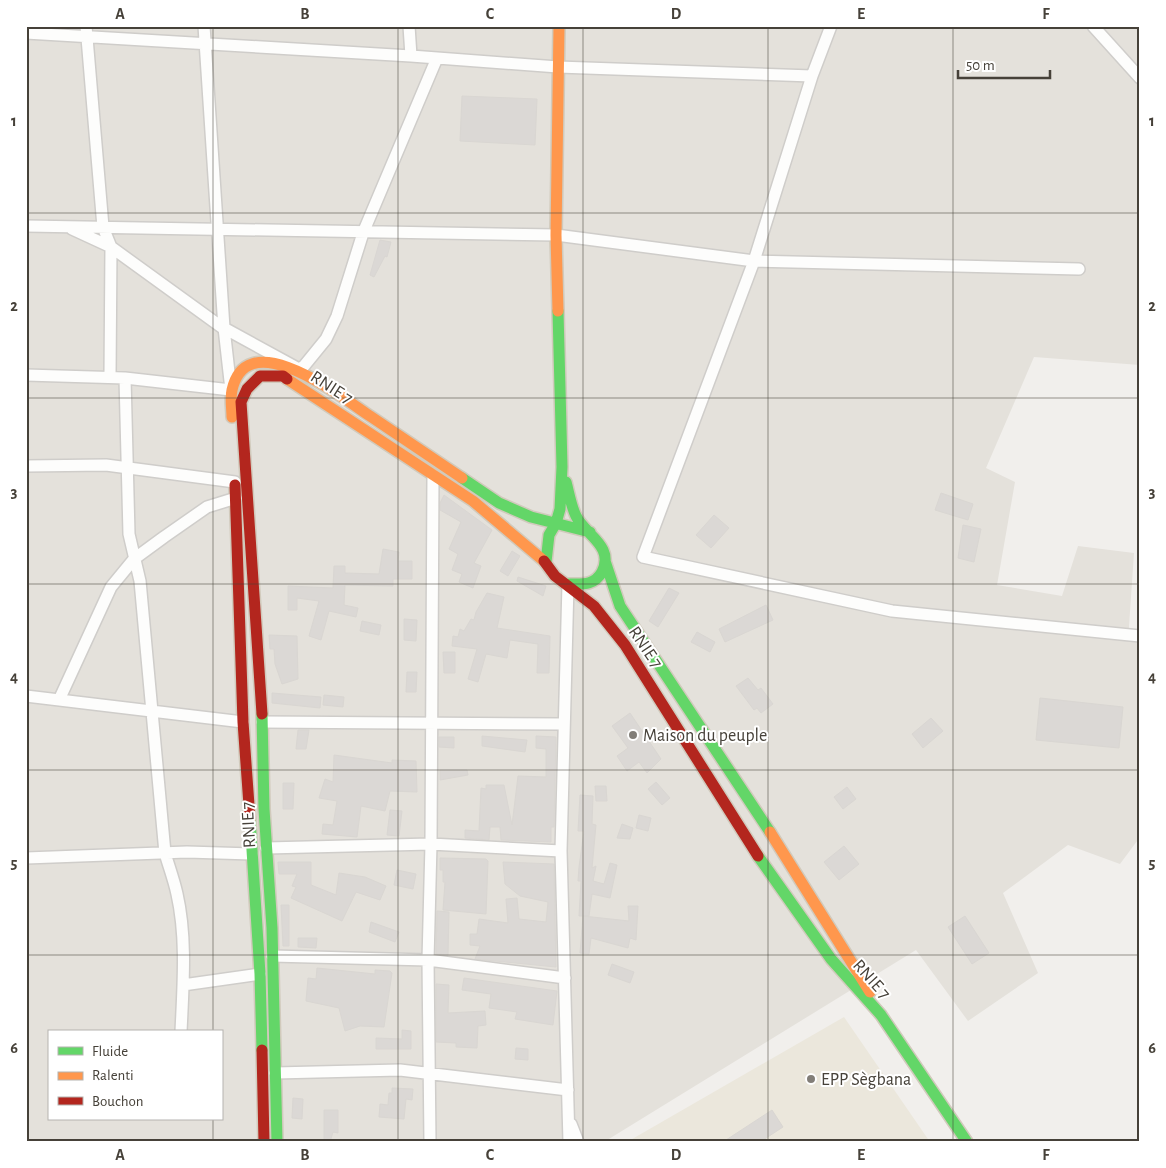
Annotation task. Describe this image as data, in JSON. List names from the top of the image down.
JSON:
{
  "streets": {
    "main road": ["RNIE 7"]
  },
  "places": ["Maison du peuple", "EPP Sègbana"],
  "legend": ["Fluide", "Ralenti", "Bouchon"],
  "scale_bar": "50 m",
  "grid": {
    "columns": [
      "A",
      "B",
      "C",
      "D",
      "E",
      "F"
    ],
    "rows": [
      "1",
      "2",
      "3",
      "4",
      "5",
      "6"
    ]
  }
}
